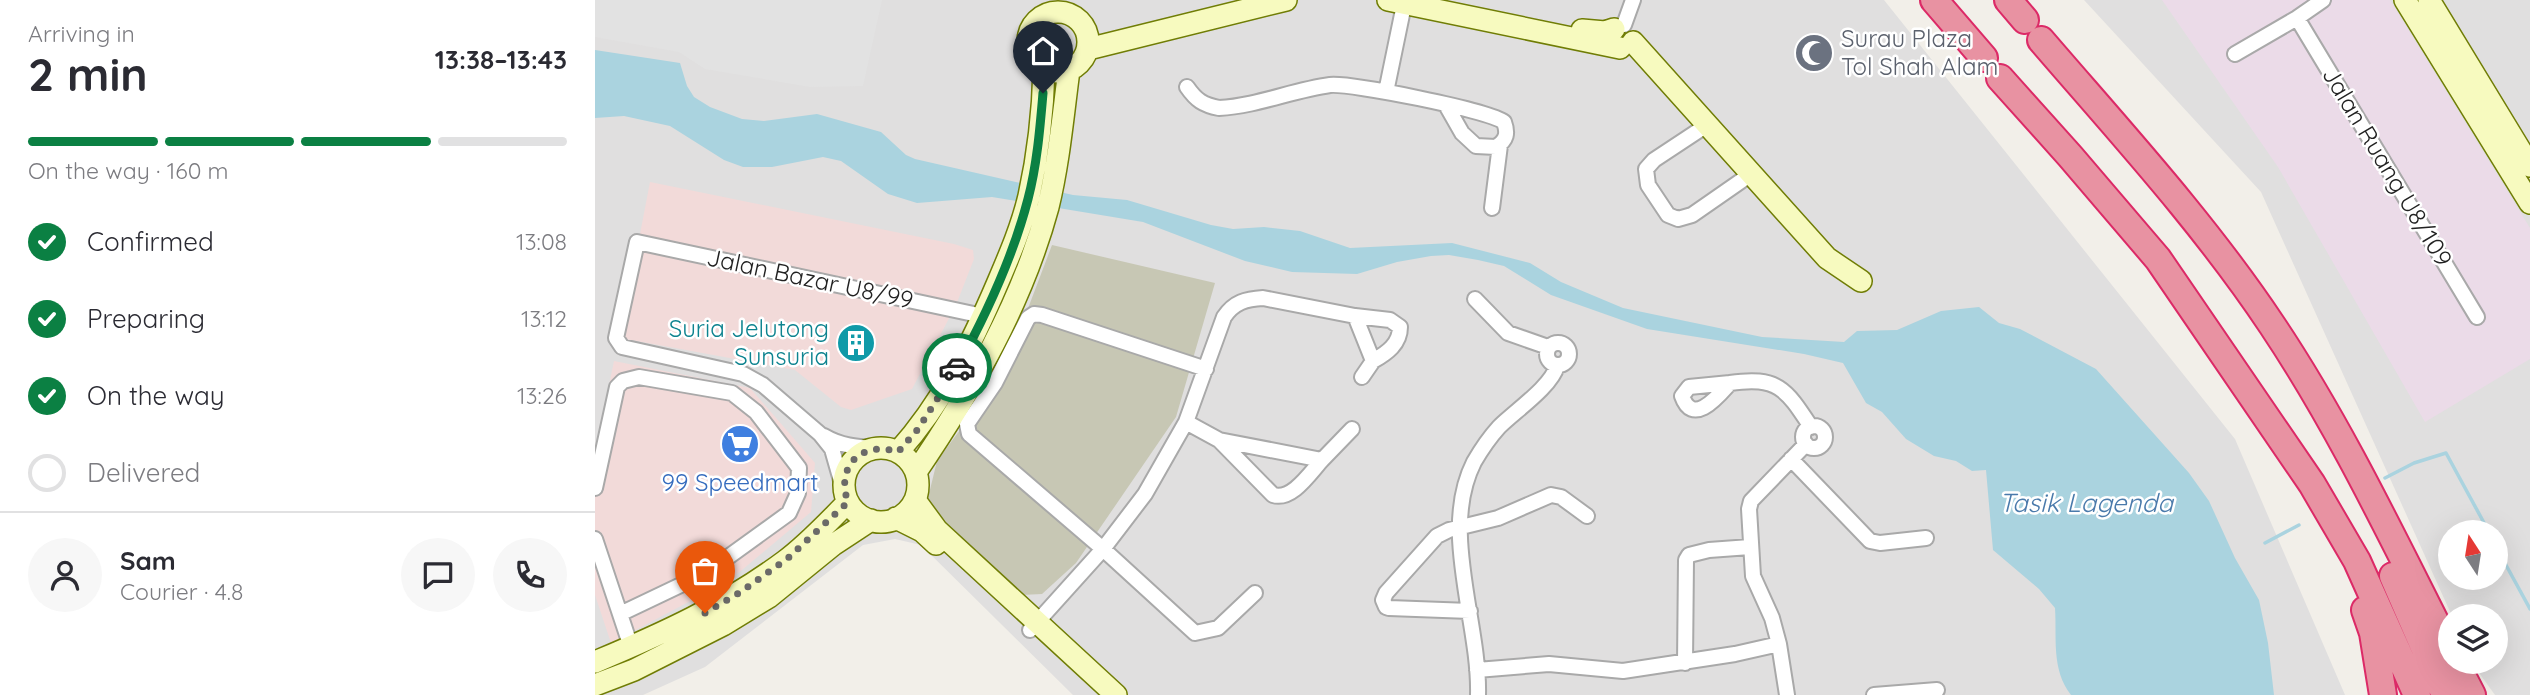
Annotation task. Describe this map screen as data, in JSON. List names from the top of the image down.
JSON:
{
  "streets": {
    "street": ["Jalan Ruang U8/109", "Jalan Bazar U8/99"]
  },
  "water": ["Tasik Lagenda"],
  "places": {
    "mosque": ["Surau Plaza Tol Shah Alam"],
    "building": ["Suria Jelutong Sunsuria"],
    "supermarket": ["99 Speedmart"]
  },
  "north": "top",
  "page": {
    "heading": ["2 min", "Arriving in", "13:38–13:43"],
    "panel": ["Sam", "Courier · 4.8"],
    "bar": "On the way · 160 m",
    "list": [
      ["Confirmed", "13:08"],
      ["Preparing", "13:12"],
      ["On the way", "13:26"],
      "Delivered"
    ]
  }
}
